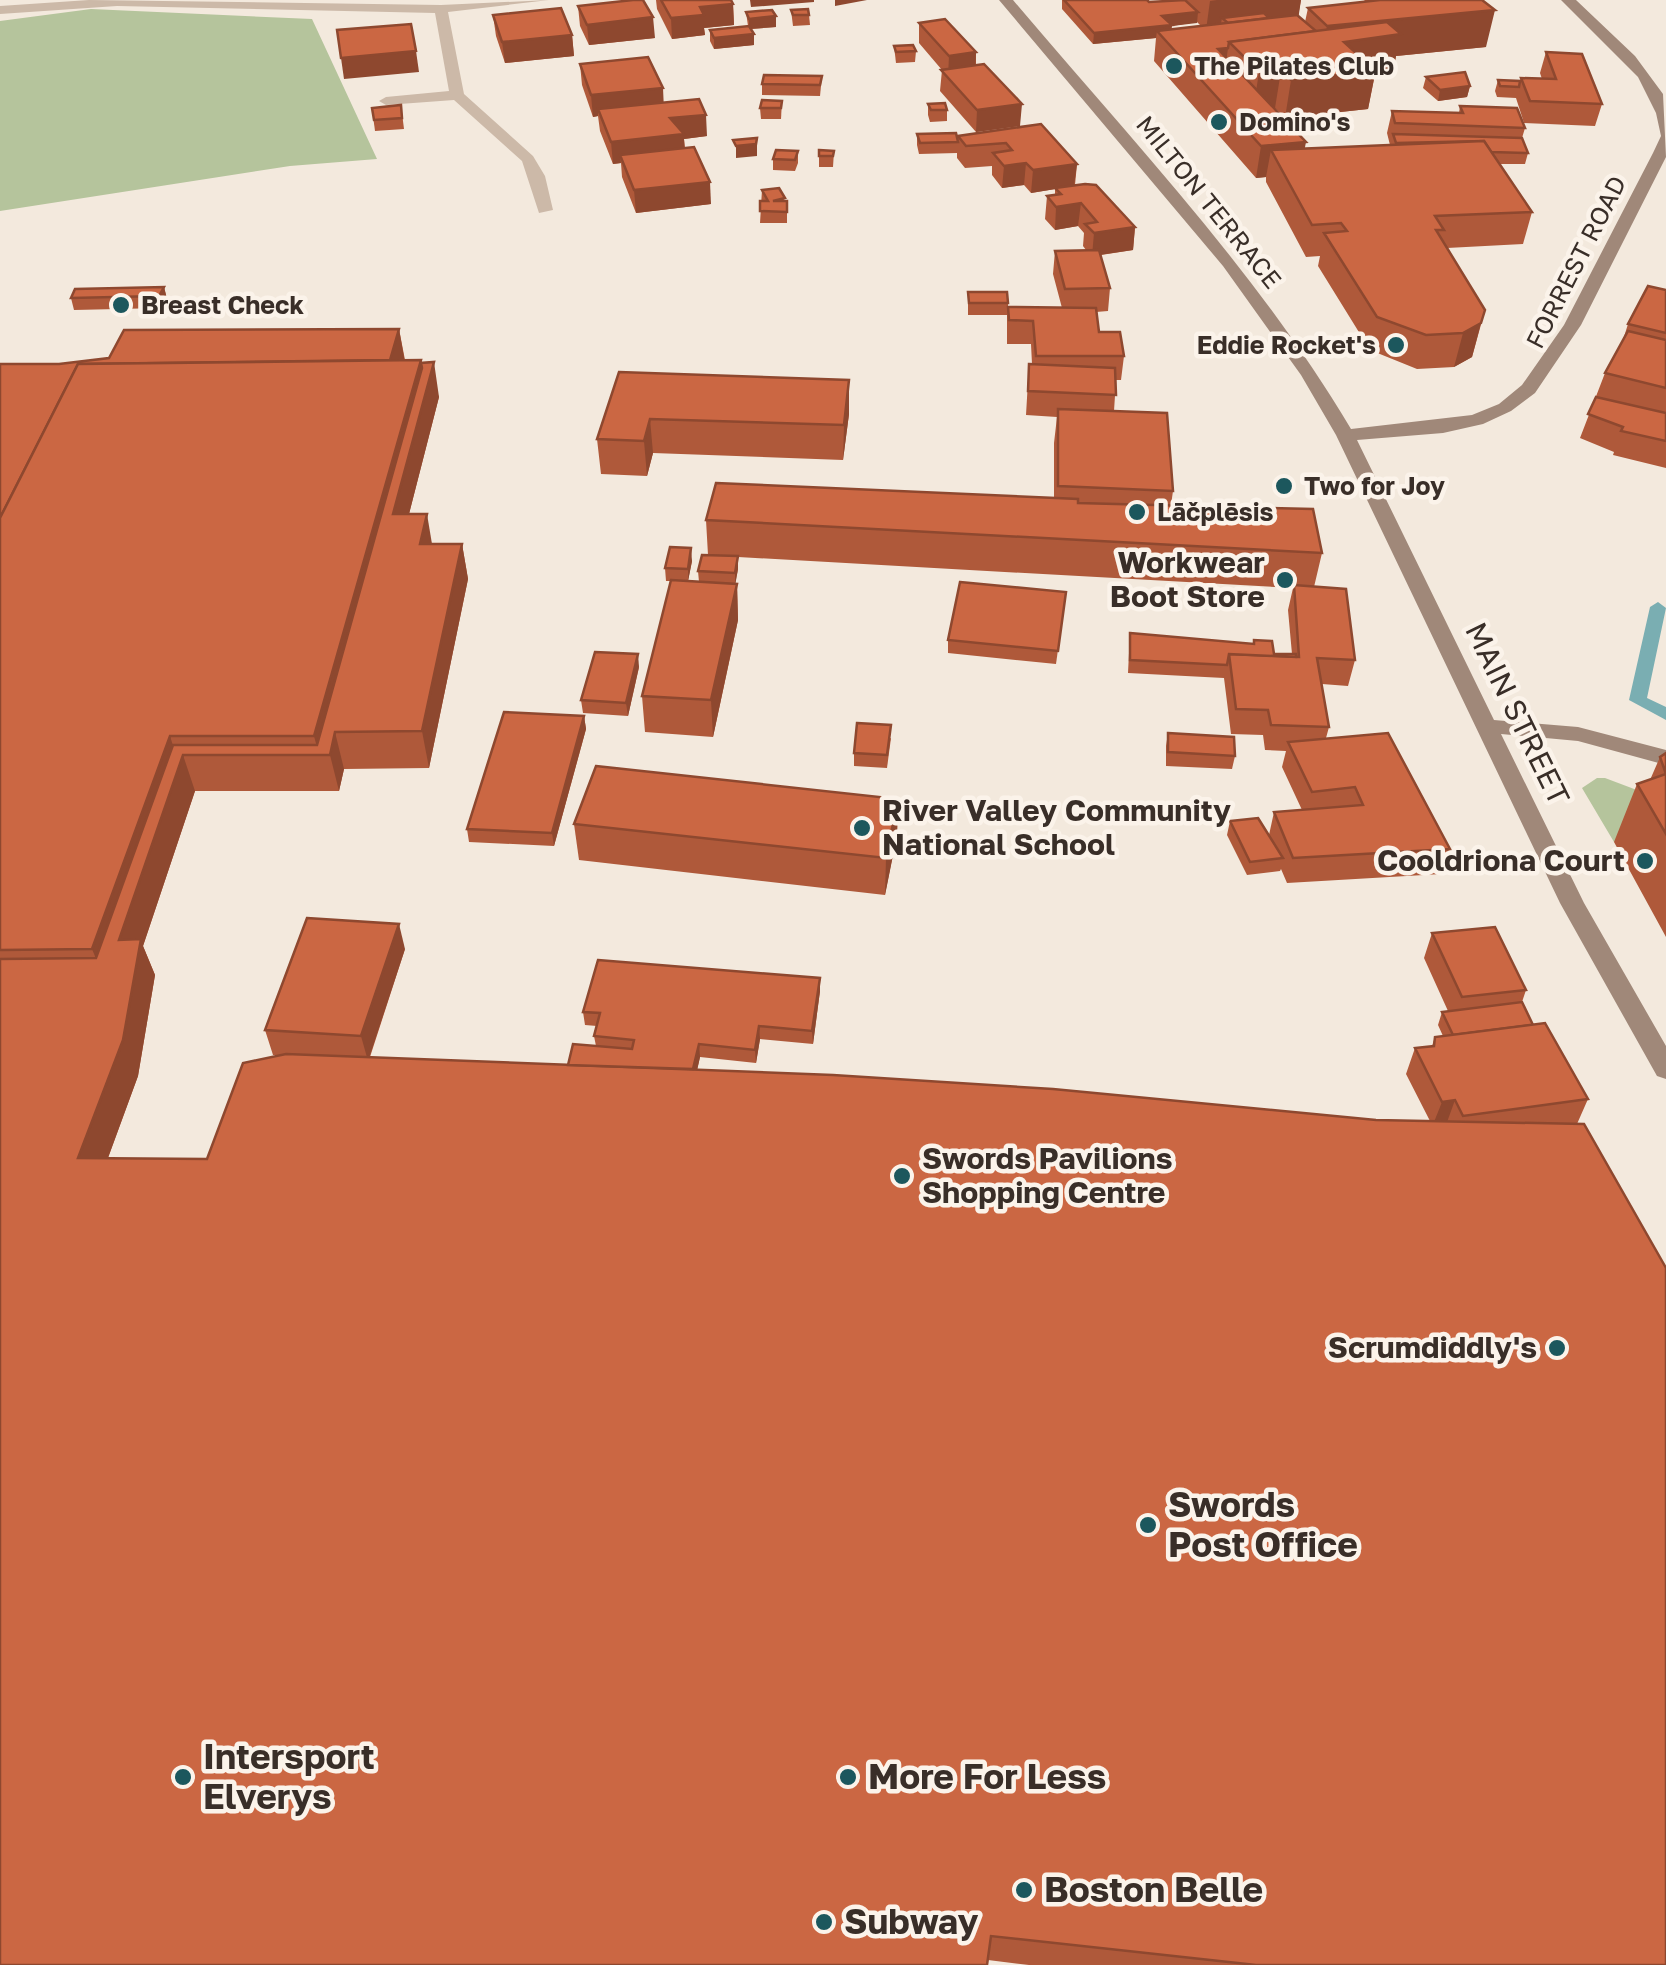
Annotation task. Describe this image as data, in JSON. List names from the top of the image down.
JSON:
{
  "streets": {
    "main road": ["MILTON TERRACE", "FORREST ROAD", "MAIN STREET"]
  },
  "crossings": [
    ["MILTON TERRACE", "FORREST ROAD"],
    ["MILTON TERRACE", "MAIN STREET"],
    ["FORREST ROAD", "MAIN STREET"]
  ],
  "places": [
    "The Pilates Club",
    "Domino's",
    "Breast Check",
    "Eddie Rocket's",
    "Two for Joy",
    "Lāčplēsis",
    "Workwear Boot Store",
    "River Valley Community National School",
    "Cooldriona Court",
    "Swords Pavilions Shopping Centre",
    "Scrumdiddly's",
    "Swords Post Office",
    "Intersport Elverys",
    "More For Less",
    "Boston Belle",
    "Subway"
  ]
}
